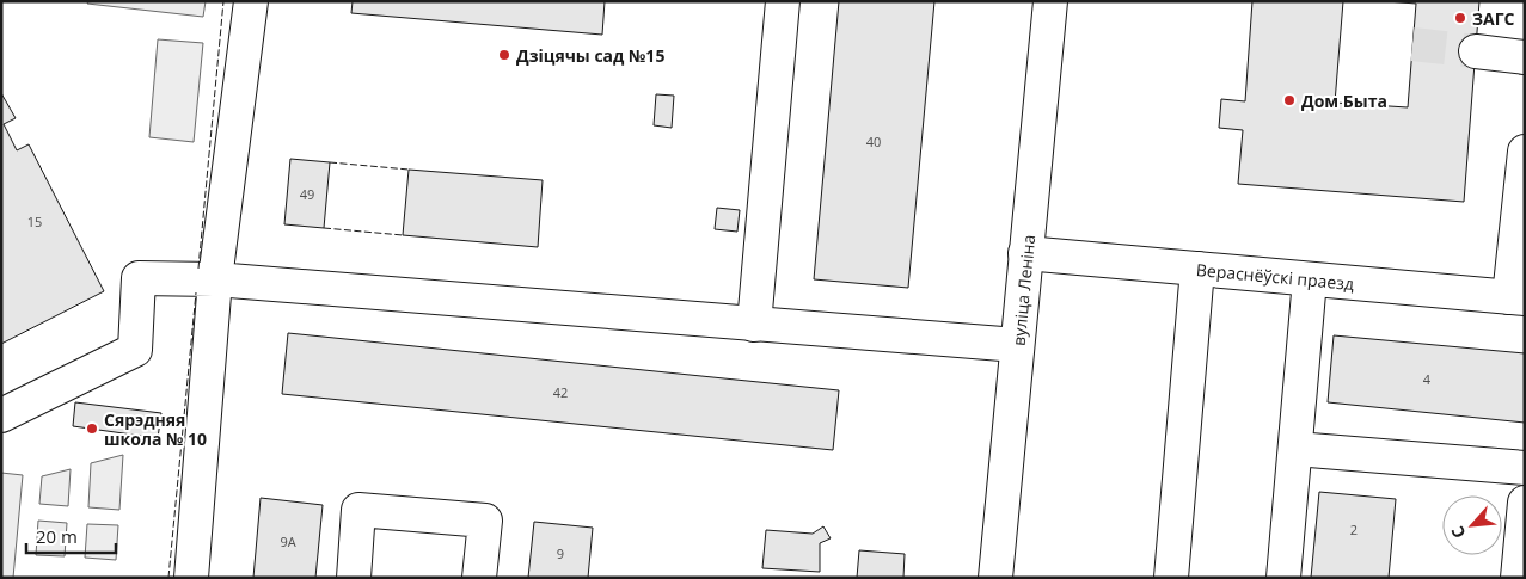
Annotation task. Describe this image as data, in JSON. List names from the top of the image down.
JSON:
{
  "streets": {
    "street": ["Вераснёўскі праезд", "вуліца Леніна"]
  },
  "crossings": [
    ["Вераснёўскі праезд", "вуліца Леніна"]
  ],
  "places": [
    "ЗАГС",
    "Дзіцячы сад №15",
    "Дом Быта",
    "Сярэдняя школа № 10"
  ],
  "house_numbers": [
    "40",
    "49",
    "15",
    "4",
    "42",
    "2",
    "9А",
    "9"
  ],
  "scale_bar": "20 m",
  "north": "bottom left"
}
